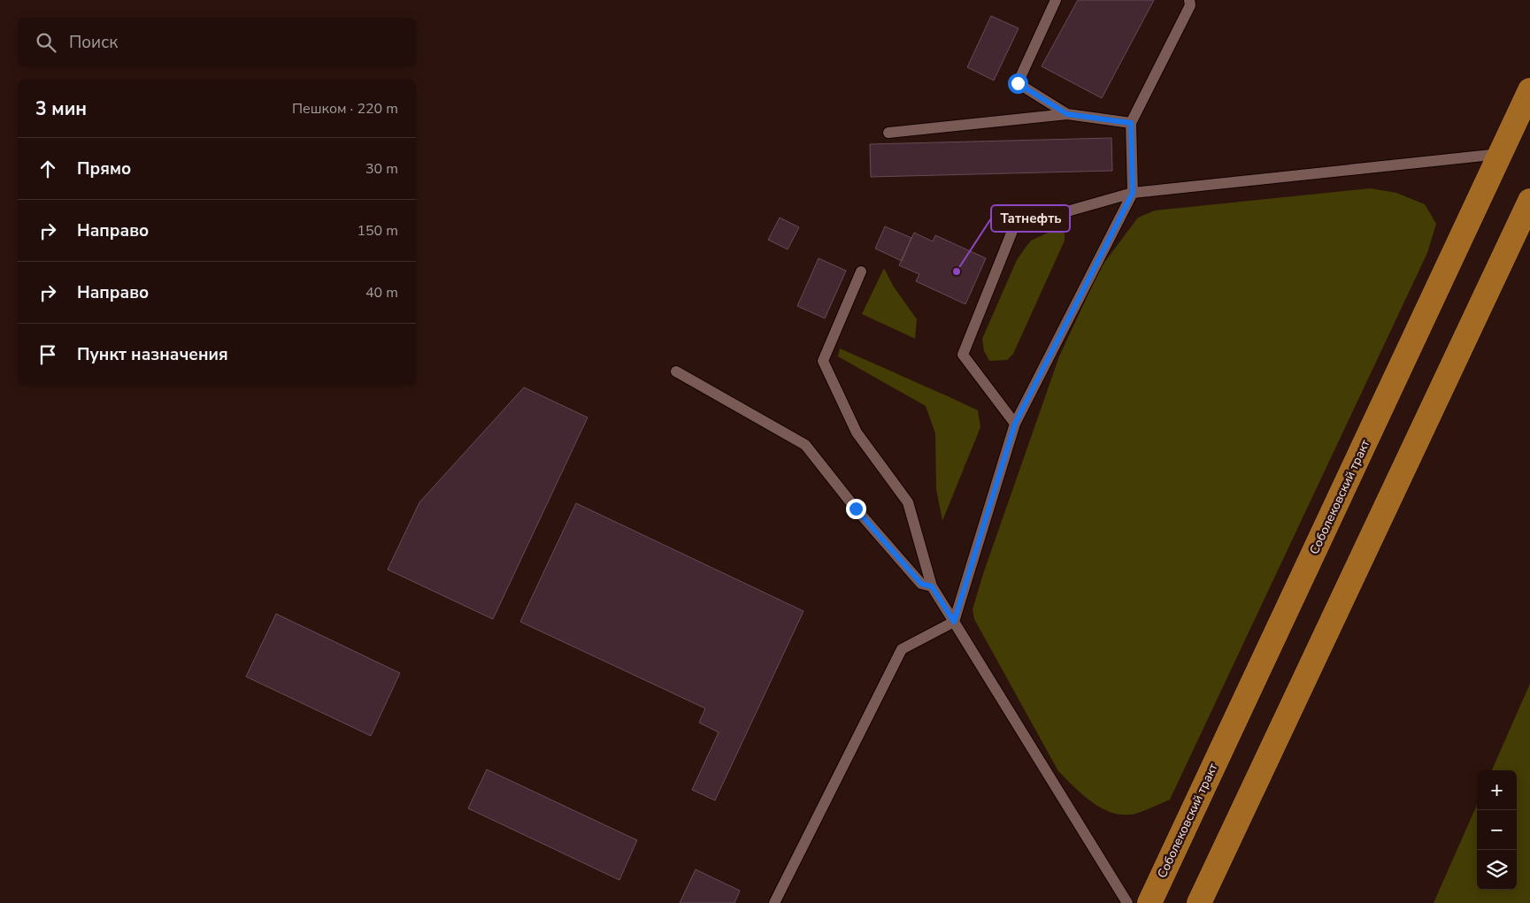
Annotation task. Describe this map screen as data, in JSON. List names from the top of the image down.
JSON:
{
  "streets": {
    "main road": ["Соболековский тракт"]
  },
  "places": ["Татнефть"],
  "page": {
    "search": "Поиск",
    "heading": ["3 мин", "Пешком · 220 m"],
    "list": [
      ["Прямо", "30 m"],
      ["Направо", "150 m"],
      ["Направо", "40 m"],
      "Пункт назначения"
    ],
    "map_buttons": ["+", "−"]
  }
}
